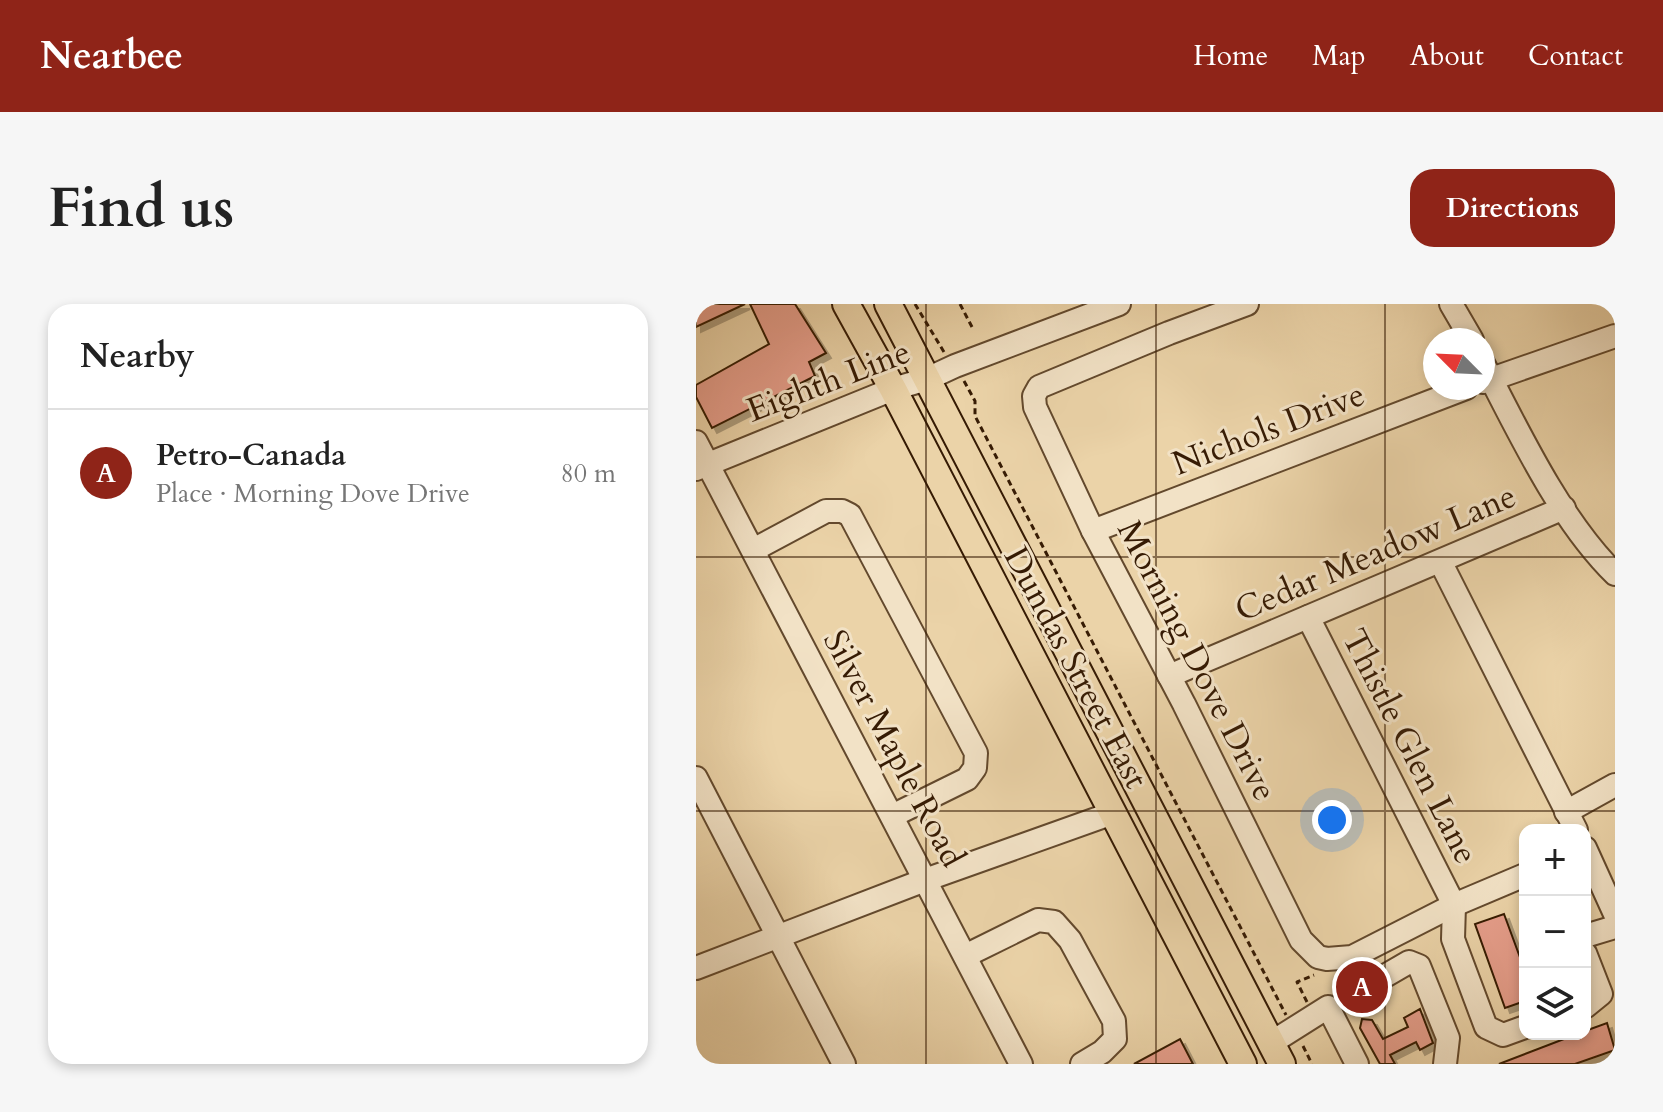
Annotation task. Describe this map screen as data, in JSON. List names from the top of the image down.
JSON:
{
  "streets": {
    "main road": ["Dundas Street East"],
    "street": [
      "Eighth Line",
      "Nichols Drive",
      "Cedar Meadow Lane",
      "Morning Dove Drive",
      "Thistle Glen Lane",
      "Silver Maple Road"
    ]
  },
  "crossings": [
    ["Eighth Line", "Dundas Street East"],
    ["Eighth Line", "Silver Maple Road"],
    ["Nichols Drive", "Morning Dove Drive"],
    ["Cedar Meadow Lane", "Morning Dove Drive"],
    ["Cedar Meadow Lane", "Thistle Glen Lane"]
  ],
  "north": "top left",
  "page": {
    "header": "Nearbee",
    "nav": [
      "Home",
      "Map",
      "About",
      "Contact"
    ],
    "buttons": "Directions",
    "title": "Find us",
    "heading": "Nearby",
    "list": [
      {
        "mark": "A",
        "name": "Petro-Canada",
        "note": "Place · Morning Dove Drive",
        "value": "80 m"
      }
    ],
    "map_buttons": ["+", "−"],
    "pins": "A"
  }
}
